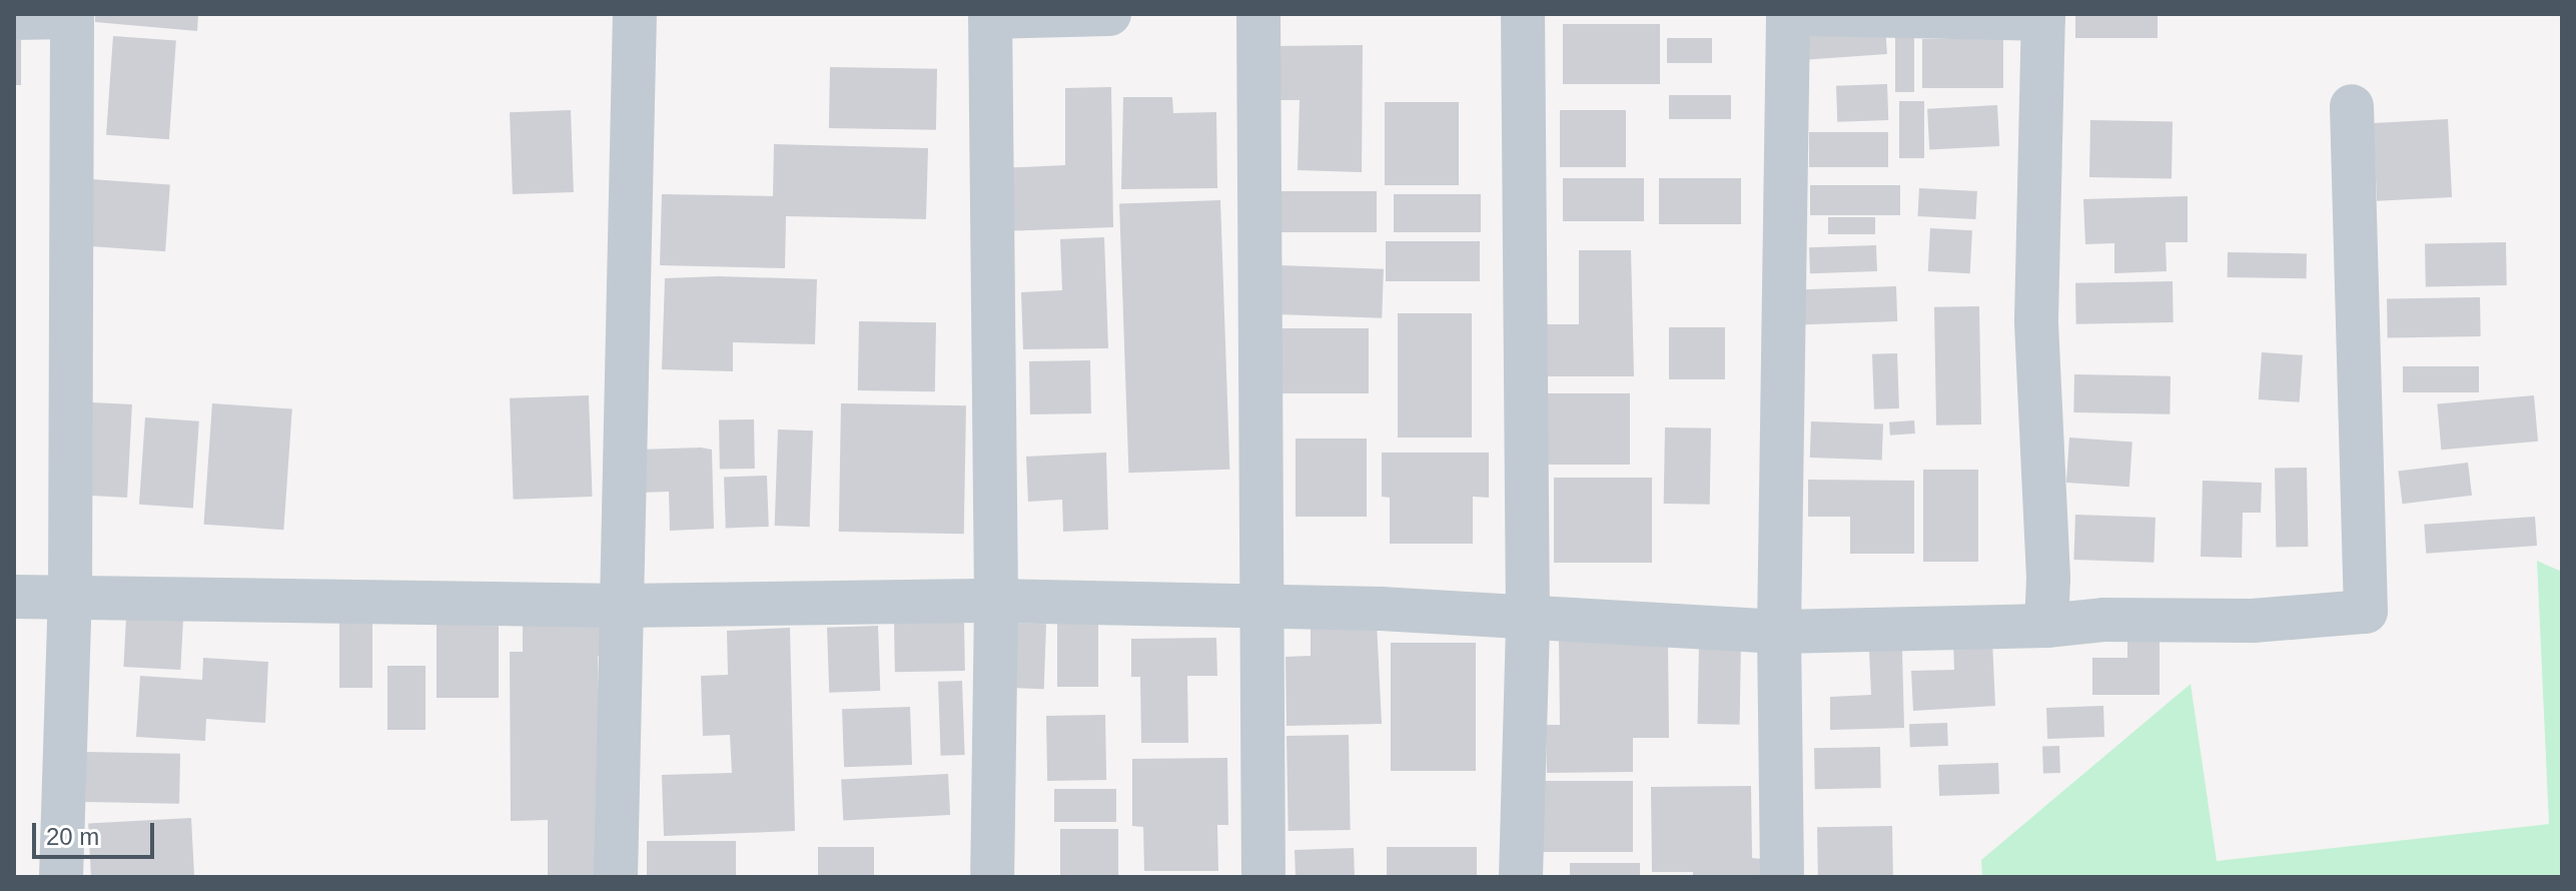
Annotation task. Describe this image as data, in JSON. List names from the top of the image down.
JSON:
{
  "scale_bar": "20 m"
}
